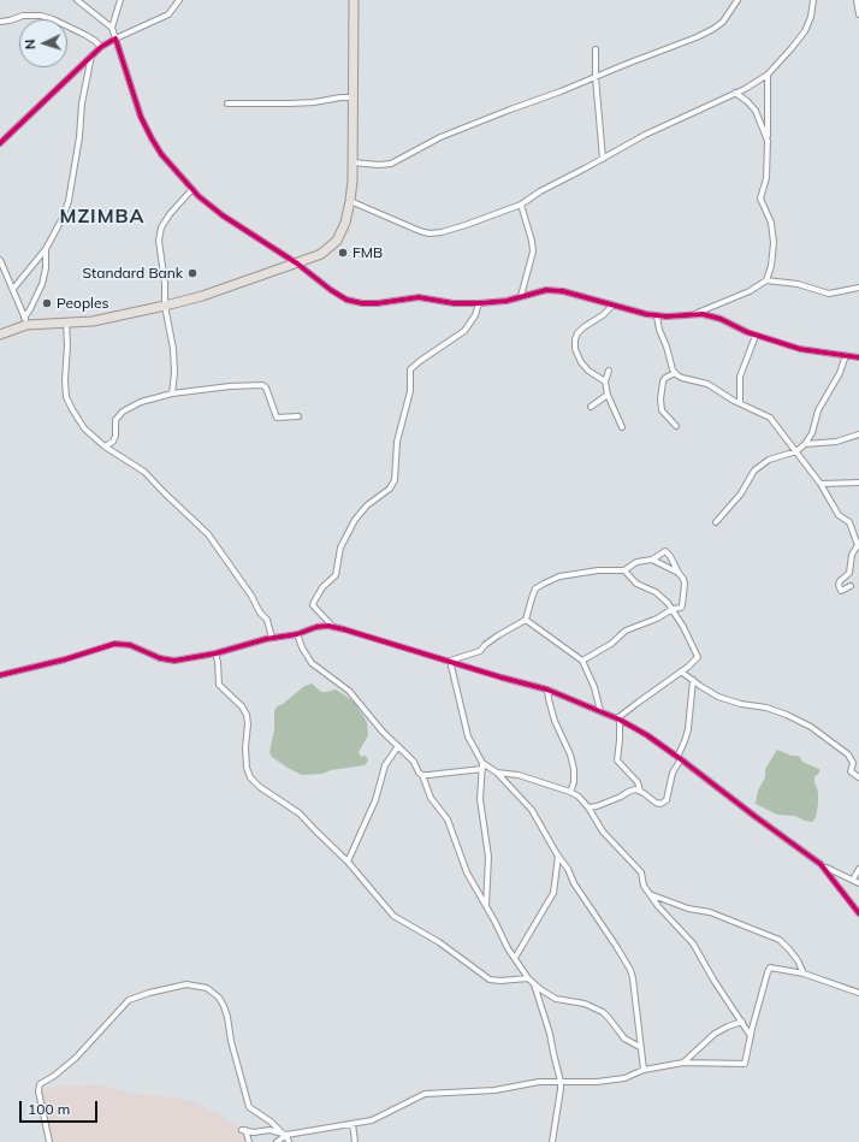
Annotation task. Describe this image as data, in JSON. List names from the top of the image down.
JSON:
{
  "districts": ["MZIMBA"],
  "places": ["FMB", "Standard Bank", "Peoples"],
  "scale_bar": "100 m",
  "north": "left"
}
